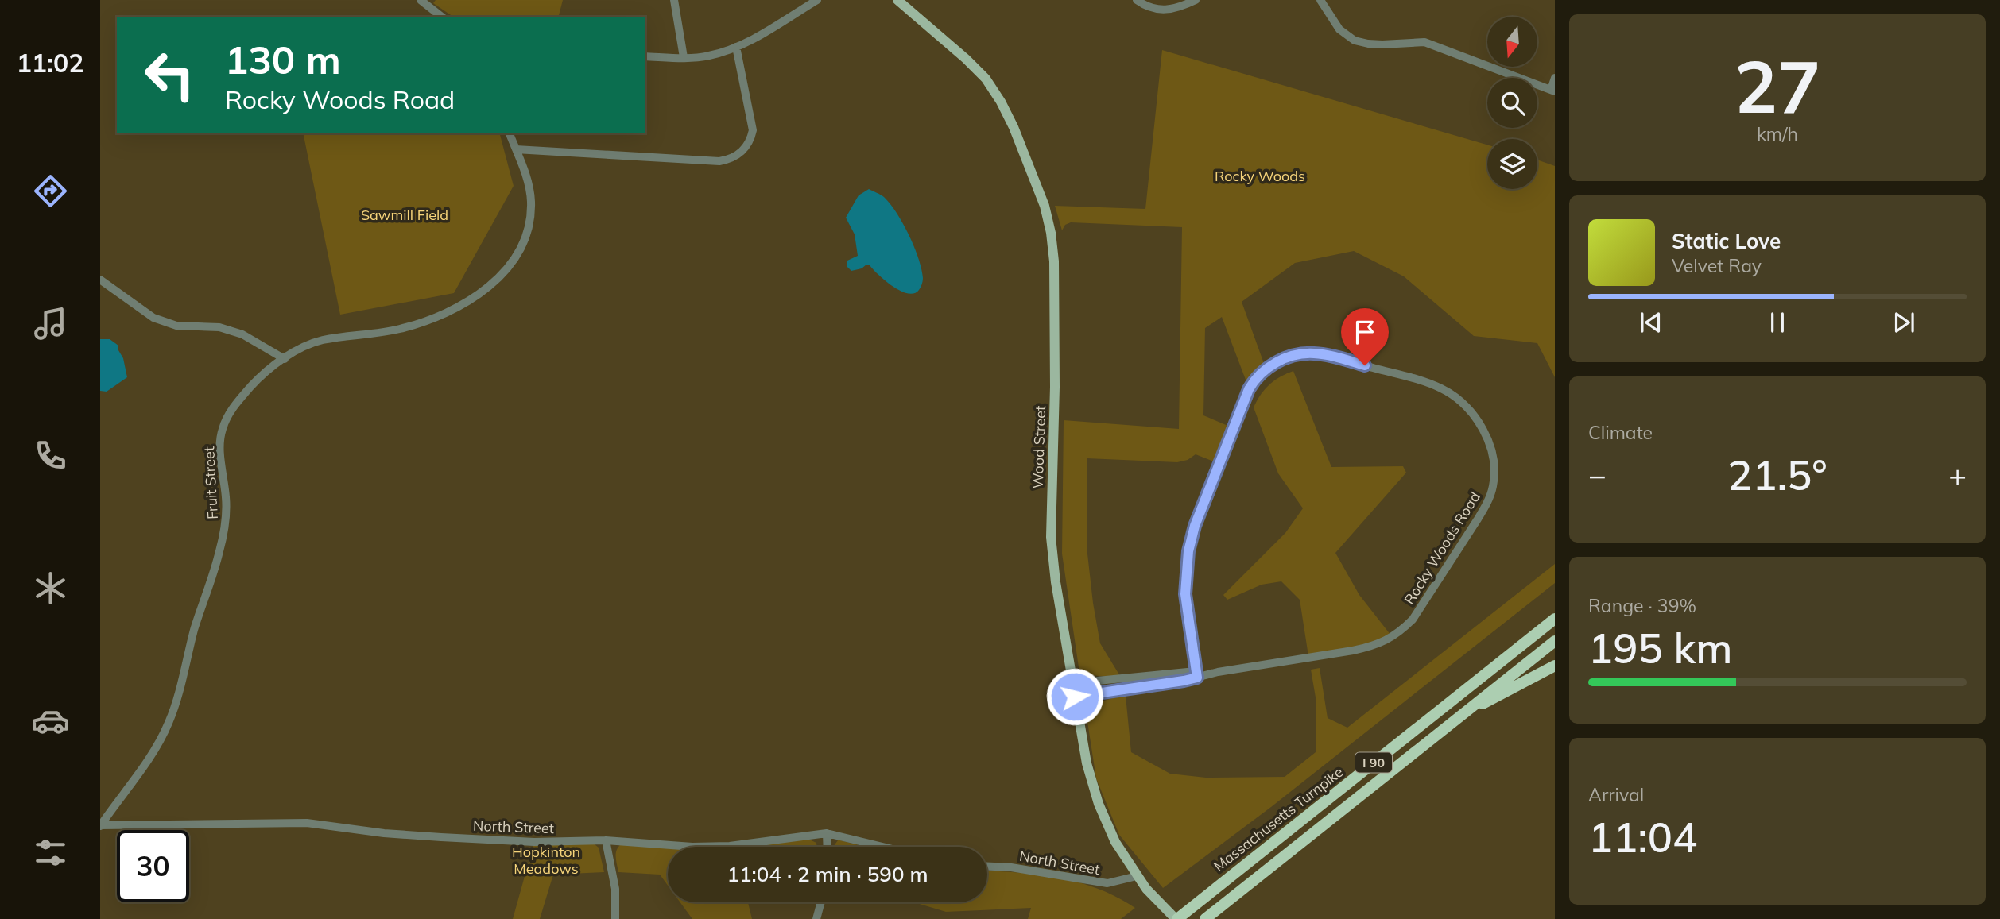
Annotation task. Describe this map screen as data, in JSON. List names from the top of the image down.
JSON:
{
  "streets": {
    "highway": ["I 90", "Massachusetts Turnpike"],
    "main road": ["Wood Street"],
    "street": ["Fruit Street", "Rocky Woods Road", "North Street"]
  },
  "crossings": [
    ["Wood Street", "Rocky Woods Road"],
    ["Wood Street", "Massachusetts Turnpike"],
    ["Wood Street", "North Street"],
    ["Fruit Street", "North Street"]
  ],
  "parks": ["Rocky Woods", "Sawmill Field", "Hopkinton Meadows"],
  "north": "bottom",
  "page": {
    "tabs": "11:02",
    "tile": [
      ["27", "km/h"],
      "Climate",
      ["Range · 39%", "195 km"],
      ["Arrival", "11:04"]
    ],
    "turn": ["130 m", "Rocky Woods Road"],
    "song": ["Static Love", "Velvet Ray"],
    "heat": ["−", "21.5°", "+"],
    "limit": "30",
    "trip": "11:04 · 2 min · 590 m"
  }
}
